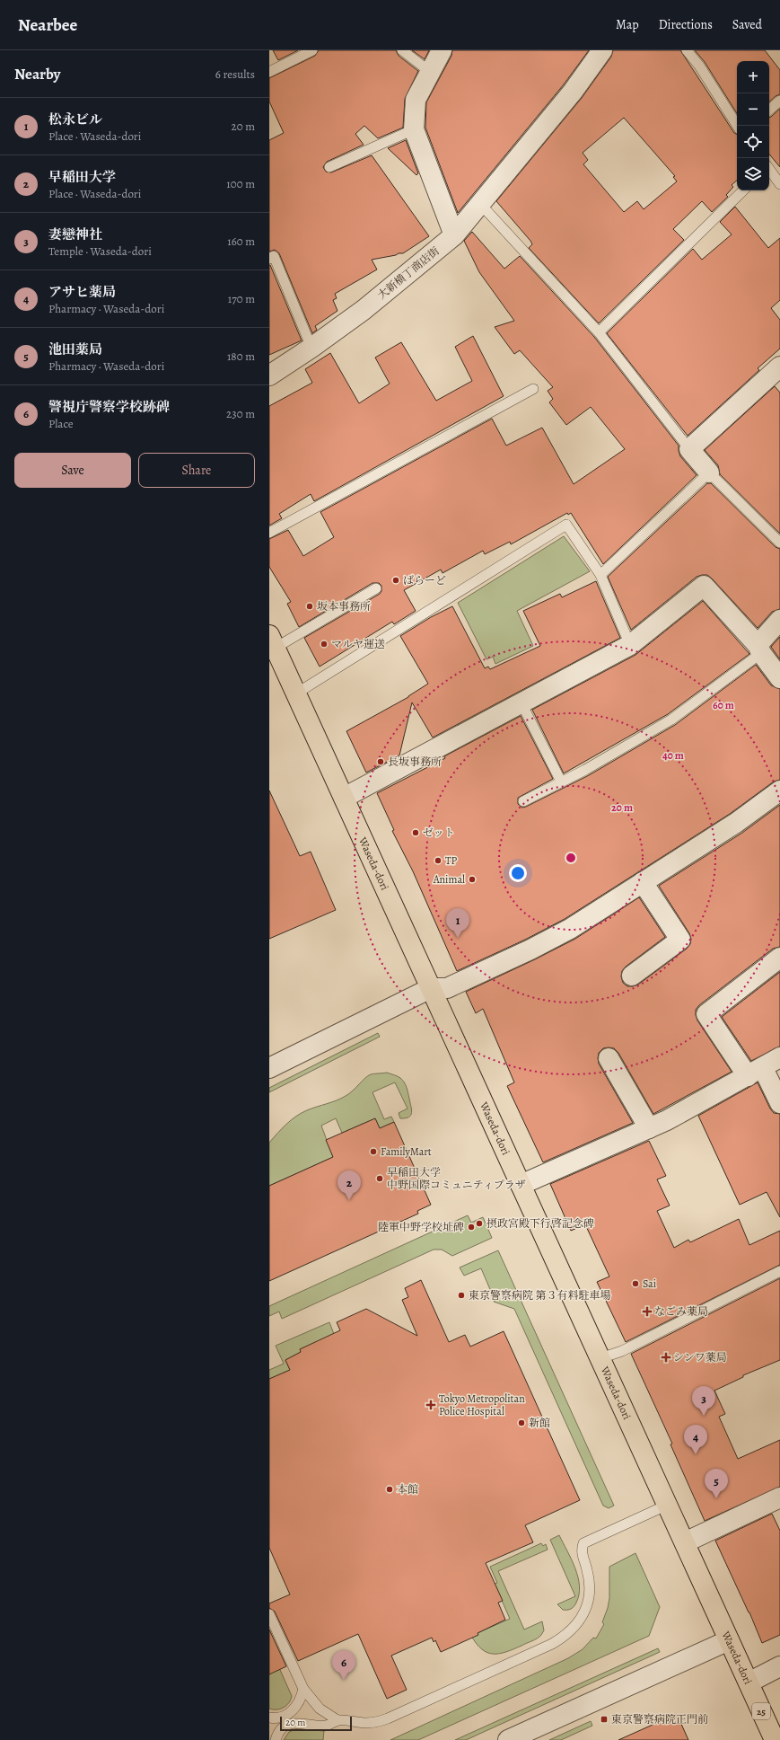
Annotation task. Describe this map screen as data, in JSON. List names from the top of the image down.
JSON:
{
  "streets": {
    "main road": ["Waseda-dori", "25"],
    "street": ["大新横丁商店街"]
  },
  "places": {
    "other": [
      "ばらーど",
      "坂本事務所",
      "マルヤ運送",
      "長坂事務所",
      "ゼット",
      "TP",
      "Animal",
      "FamilyMart",
      "早稲田大学 中野国際コミュニティプラザ",
      "摂政宮殿下行啓記念碑",
      "陸軍中野学校址碑",
      "Sai",
      "東京警察病院 第３有料駐車場",
      "新館",
      "本館"
    ],
    "health": ["なごみ薬局", "シンワ薬局", "Tokyo Metropolitan Police Hospital"],
    "transit": ["東京警察病院正門前"]
  },
  "scale_bar": "20 m",
  "page": {
    "header": "Nearbee",
    "nav": ["Map", "Directions", "Saved"],
    "heading": ["Nearby", "6 results"],
    "map_buttons": ["+", "−"],
    "list": [
      {
        "mark": "1",
        "name": "松永ビル",
        "note": "Place · Waseda-dori",
        "value": "20 m"
      },
      {
        "mark": "2",
        "name": "早稲田大学",
        "note": "Place · Waseda-dori",
        "value": "100 m"
      },
      {
        "mark": "3",
        "name": "妻戀神社",
        "note": "Temple · Waseda-dori",
        "value": "160 m"
      },
      {
        "mark": "4",
        "name": "アサヒ薬局",
        "note": "Pharmacy · Waseda-dori",
        "value": "170 m"
      },
      {
        "mark": "5",
        "name": "池田薬局",
        "note": "Pharmacy · Waseda-dori",
        "value": "180 m"
      },
      {
        "mark": "6",
        "name": "警視庁警察学校跡碑",
        "note": "Place",
        "value": "230 m"
      }
    ],
    "buttons": ["Save", "Share"],
    "pins": [
      "1",
      "2",
      "3",
      "4",
      "5",
      "6"
    ],
    "scale": "20 m"
  },
  "rings": ["60 m", "40 m", "20 m"]
}
